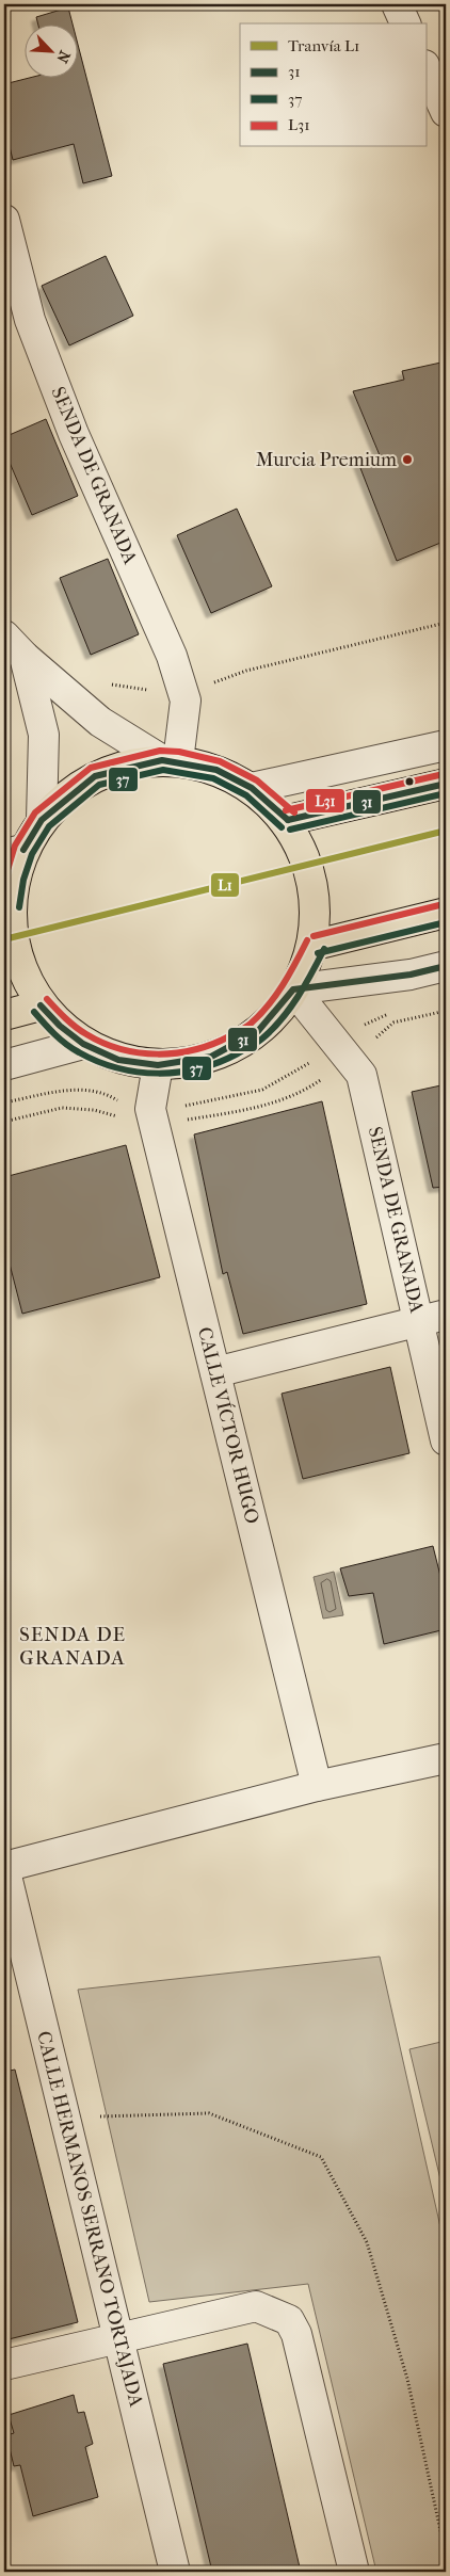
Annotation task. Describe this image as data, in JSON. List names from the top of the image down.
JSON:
{
  "streets": {
    "street": ["SENDA DE GRANADA", "CALLE VÍCTOR HUGO", "CALLE HERMANOS SERRANO TORTAJADA"]
  },
  "districts": ["SENDA DE GRANADA"],
  "places": ["Murcia Premium"],
  "lines": [
    "transit line L31",
    "transit line 31",
    "transit line 37",
    "tram line L1"
  ],
  "legend": [
    "Tranvía L1",
    "31",
    "37",
    "L31"
  ],
  "north": "bottom right"
}
